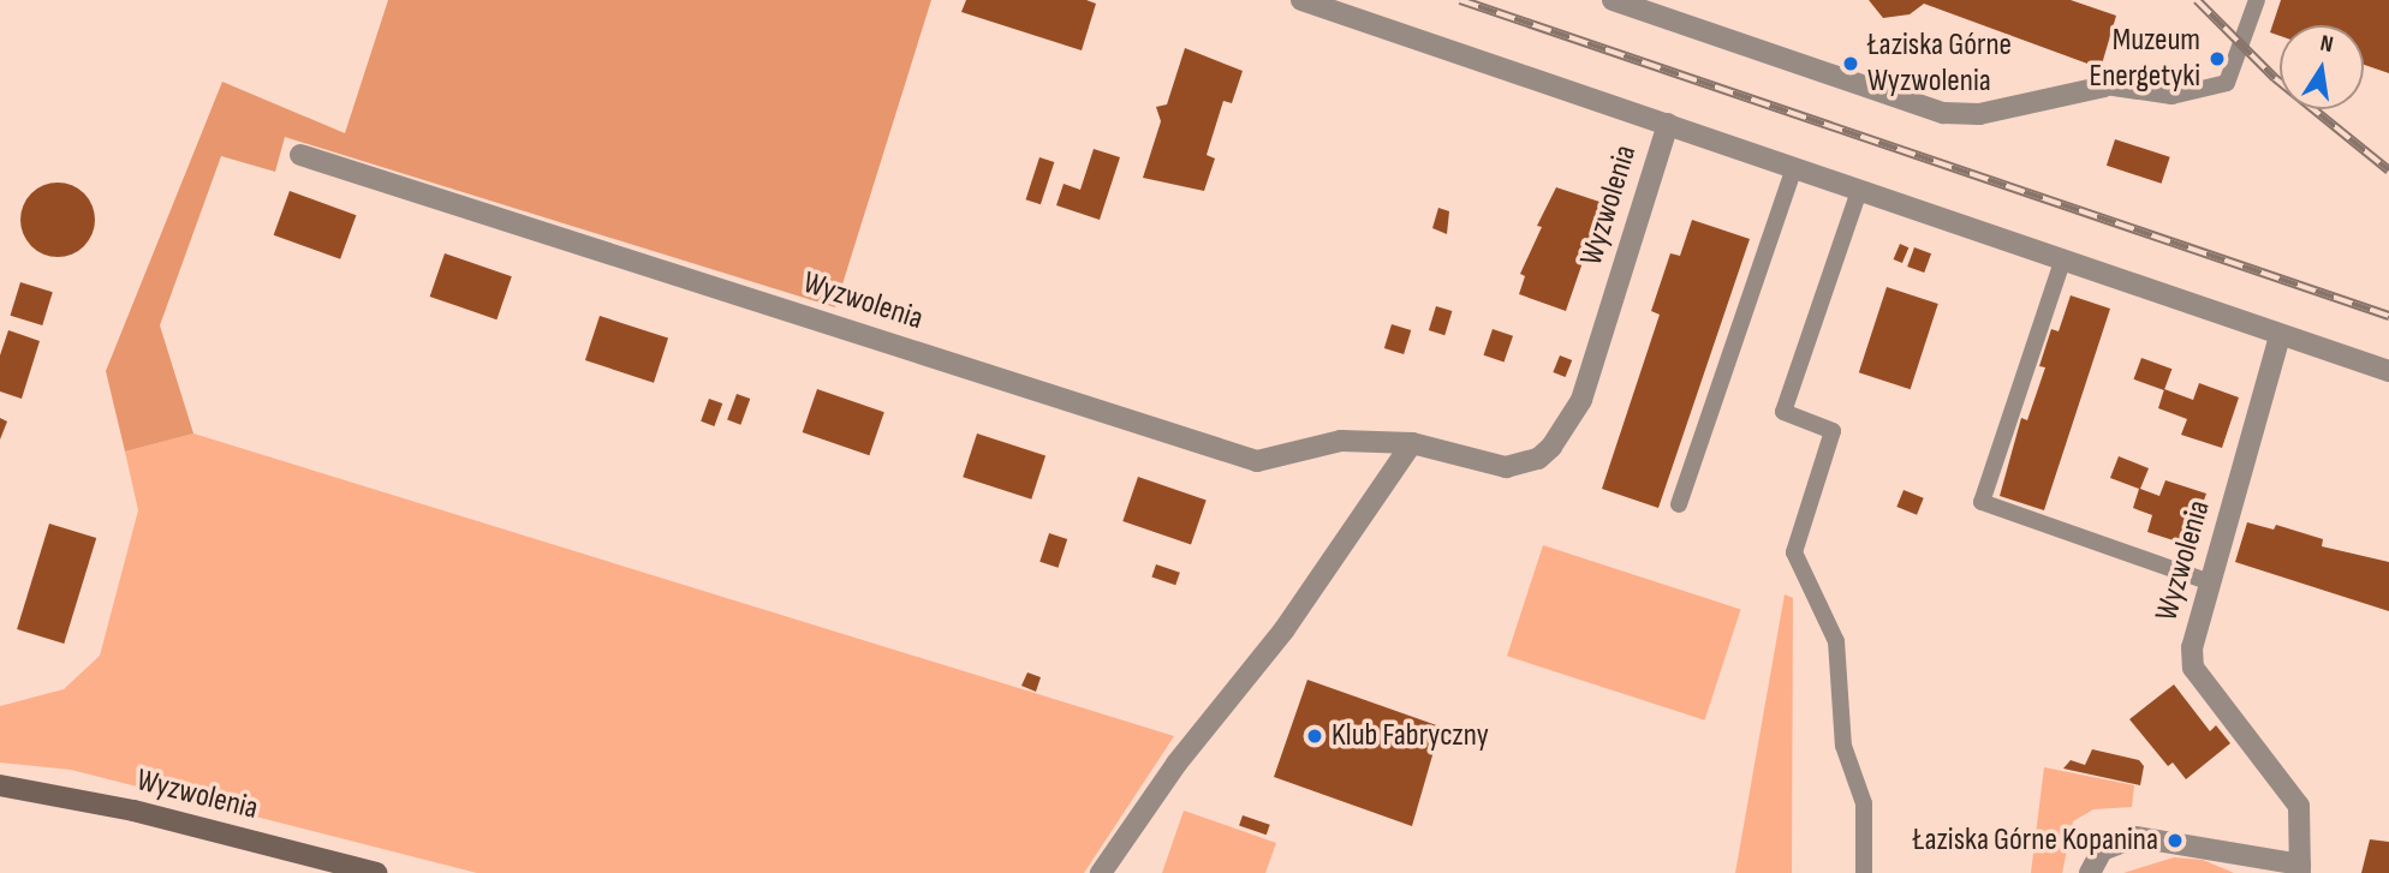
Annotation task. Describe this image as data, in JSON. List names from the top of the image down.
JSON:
{
  "streets": {
    "street": ["Wyzwolenia"]
  },
  "places": [
    "Muzeum Energetyki",
    "Łaziska Górne Wyzwolenia",
    "Klub Fabryczny",
    "Łaziska Górne Kopanina"
  ],
  "north": "top"
}
